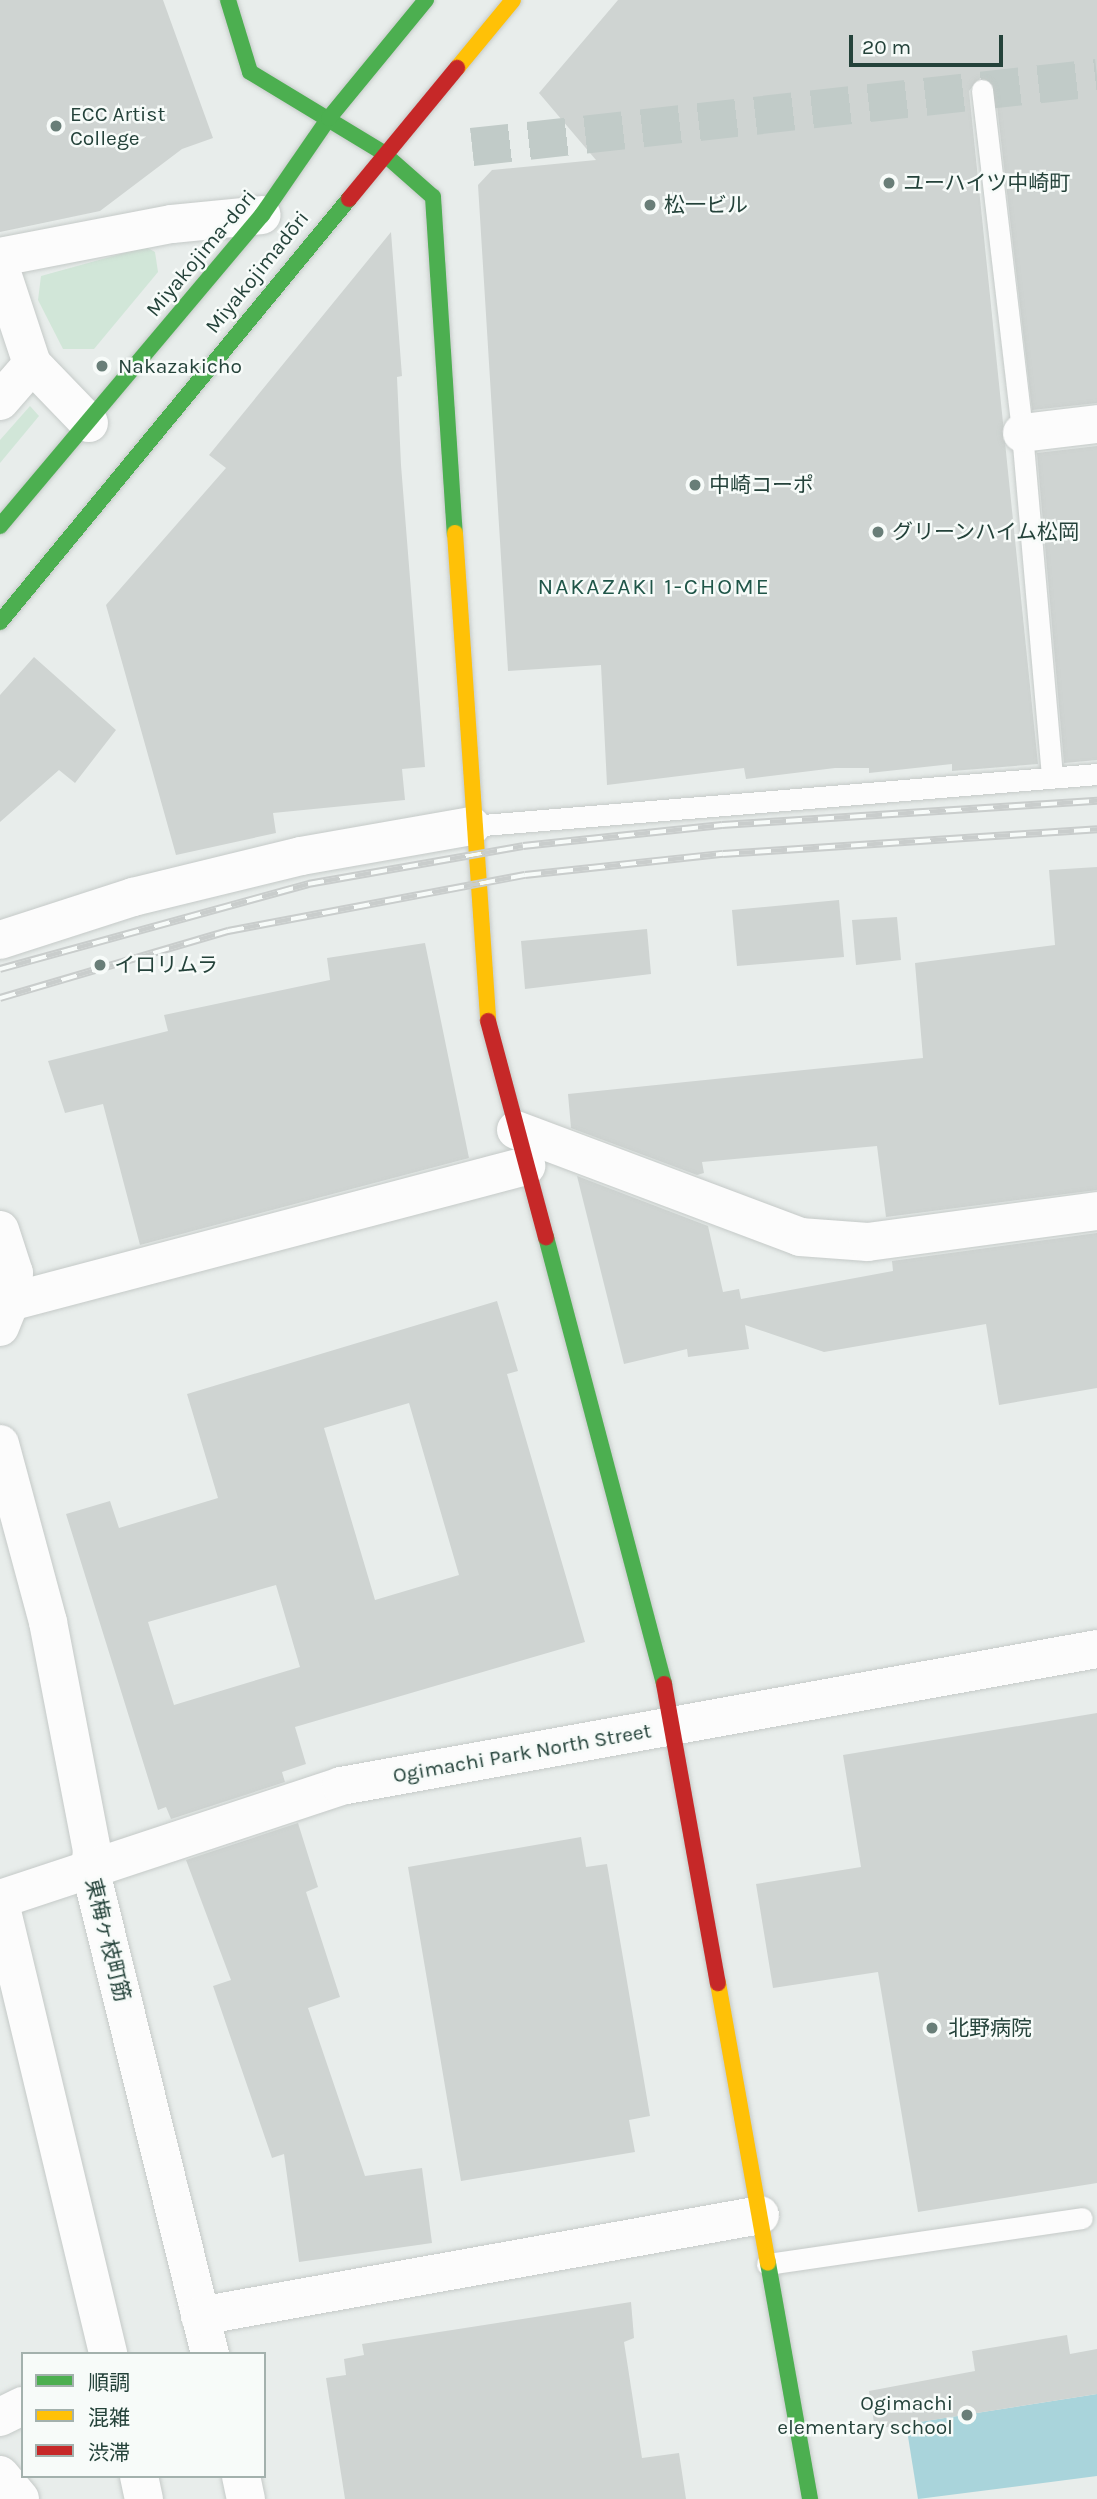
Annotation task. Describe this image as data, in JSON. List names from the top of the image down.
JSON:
{
  "streets": {
    "street": ["Miyakojima-dori", "Ogimachi Park North Street", "東梅ヶ枝町筋"]
  },
  "crossings": [
    ["Ogimachi Park North Street", "東梅ヶ枝町筋"]
  ],
  "districts": ["NAKAZAKI 1-CHOME"],
  "places": [
    "ECC Artist College",
    "ユーハイツ中崎町",
    "松一ビル",
    "Nakazakicho",
    "中崎コーポ",
    "グリーンハイム松岡",
    "イロリムラ",
    "北野病院",
    "Ogimachi elementary school"
  ],
  "legend": ["順調", "混雑", "渋滞"],
  "scale_bar": "20 m"
}
